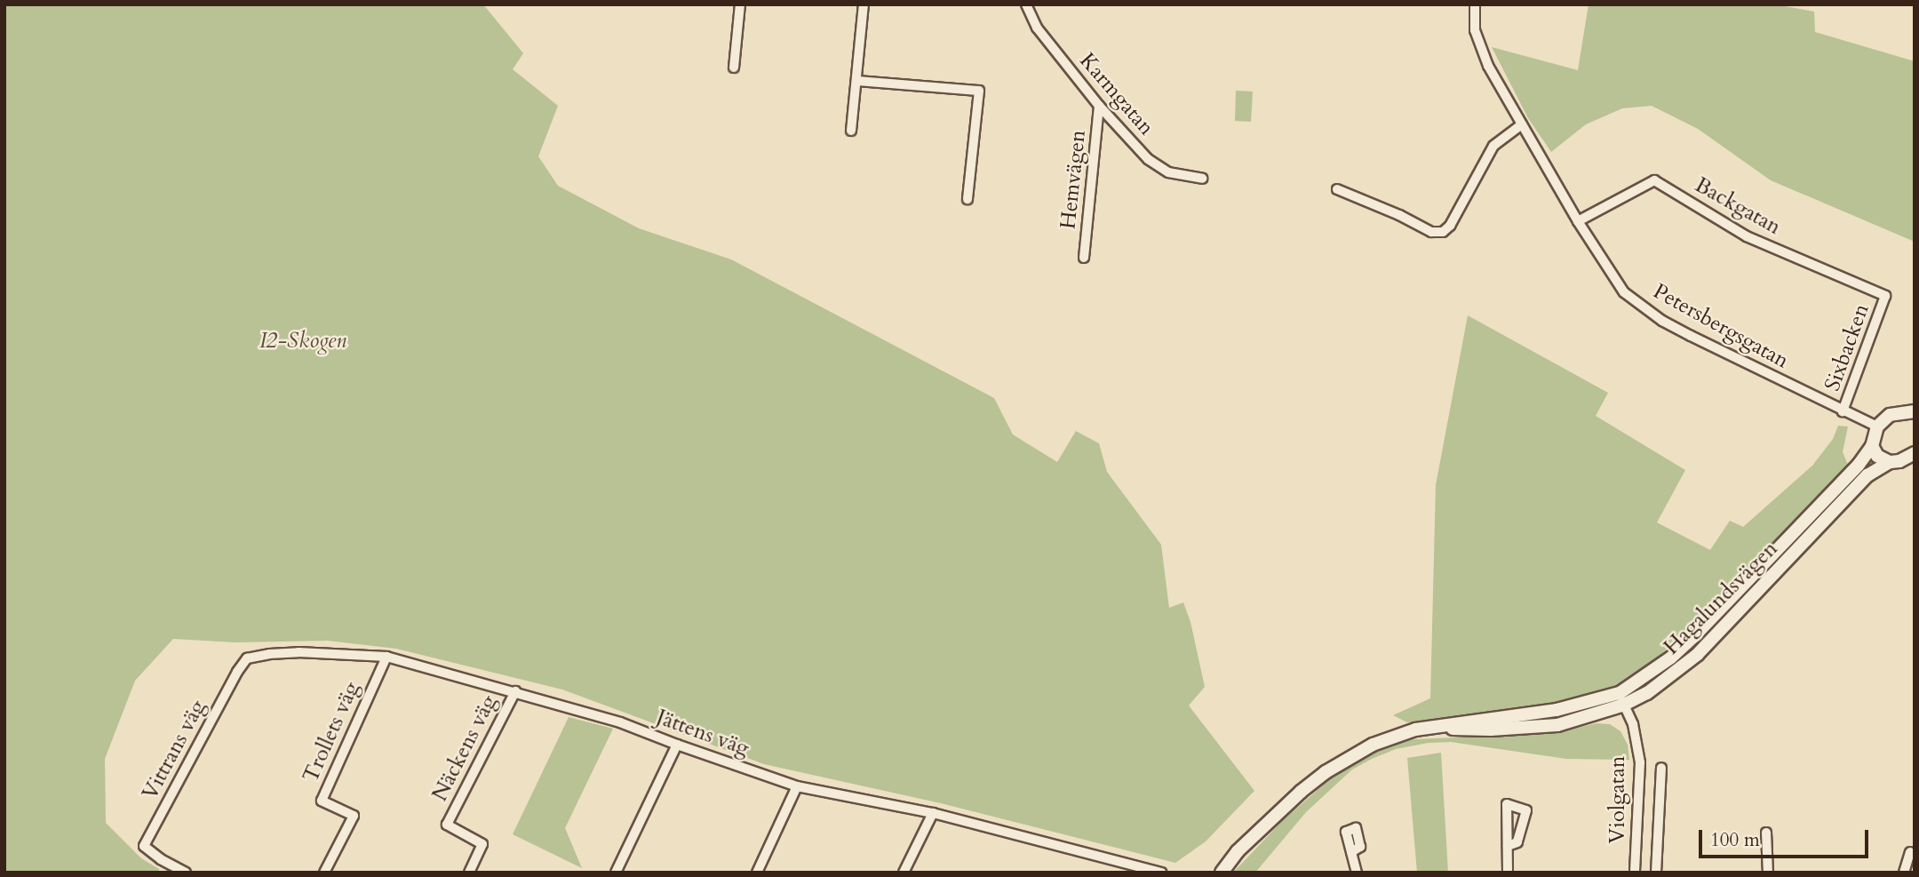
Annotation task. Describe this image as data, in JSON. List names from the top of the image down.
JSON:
{
  "streets": {
    "street": [
      "Karmgatan",
      "Hemvägen",
      "Backgatan",
      "Petersbergsgatan",
      "Sixbacken",
      "Hagalundsvägen",
      "Trollets väg",
      "Jättens väg",
      "Näckens väg",
      "Vittrans väg",
      "Violgatan"
    ]
  },
  "crossings": [
    ["Karmgatan", "Hemvägen"],
    ["Backgatan", "Petersbergsgatan"],
    ["Backgatan", "Sixbacken"],
    ["Petersbergsgatan", "Sixbacken"],
    ["Hagalundsvägen", "Violgatan"],
    ["Trollets väg", "Jättens väg"],
    ["Jättens väg", "Näckens väg"],
    ["Jättens väg", "Vittrans väg"]
  ],
  "parks": ["I2-Skogen"],
  "scale_bar": "100 m"
}
